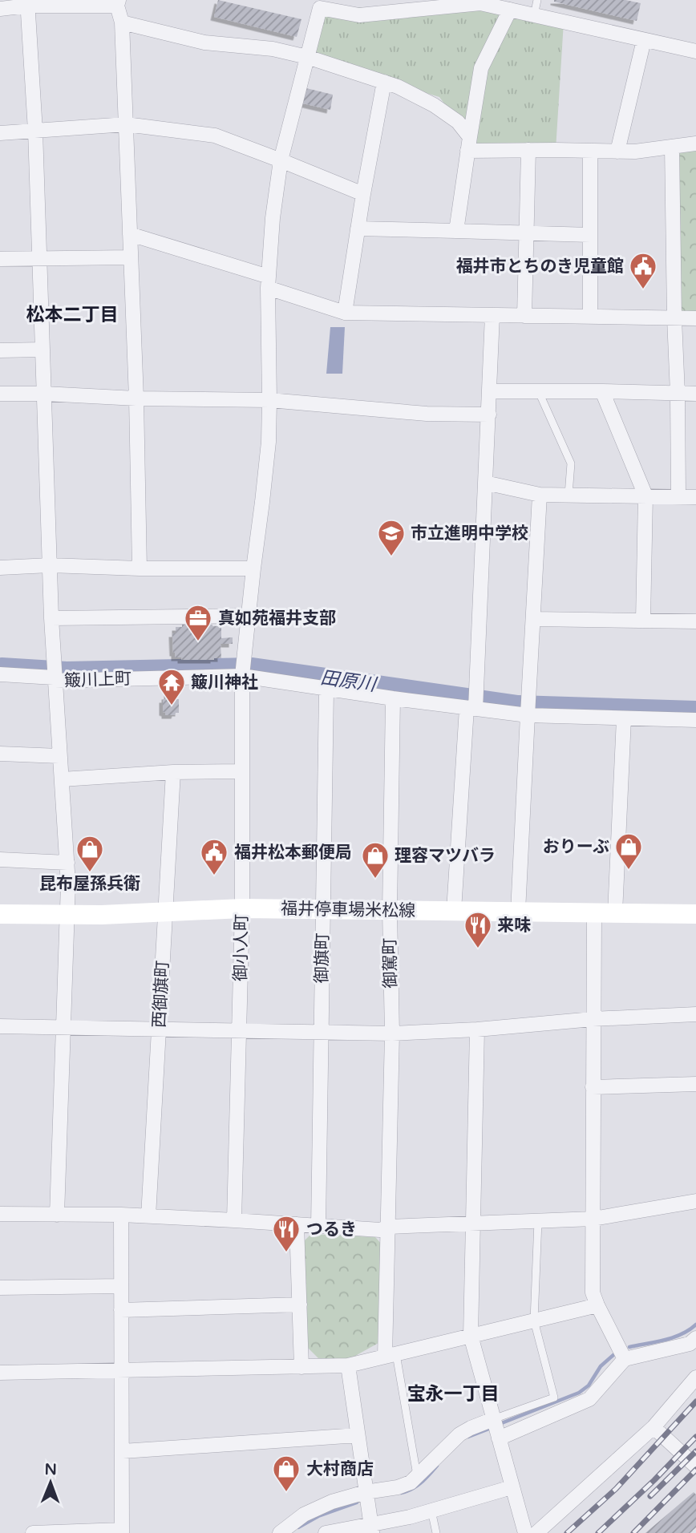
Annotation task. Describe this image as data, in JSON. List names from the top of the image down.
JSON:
{
  "streets": {
    "main road": ["福井停車場米松線"],
    "street": [
      "簸川上町",
      "御小人町",
      "御旗町",
      "御駕町",
      "西御旗町"
    ]
  },
  "crossings": [
    ["簸川上町", "御小人町"],
    ["簸川上町", "御旗町"],
    ["簸川上町", "御駕町"],
    ["福井停車場米松線", "御小人町"],
    ["福井停車場米松線", "御旗町"],
    ["福井停車場米松線", "御駕町"],
    ["福井停車場米松線", "西御旗町"]
  ],
  "districts": ["松本二丁目", "宝永一丁目"],
  "water": ["田原川"],
  "places": {
    "public building": ["福井市とちのき児童館", "福井松本郵便局"],
    "school or university": ["市立進明中学校"],
    "office": ["真如苑福井支部"],
    "temple": ["簸川神社"],
    "shop": [
      "おりーぶ",
      "昆布屋孫兵衛",
      "理容マツバラ",
      "大村商店"
    ],
    "restaurant": ["来味", "つるき"]
  },
  "north": "top"
}
